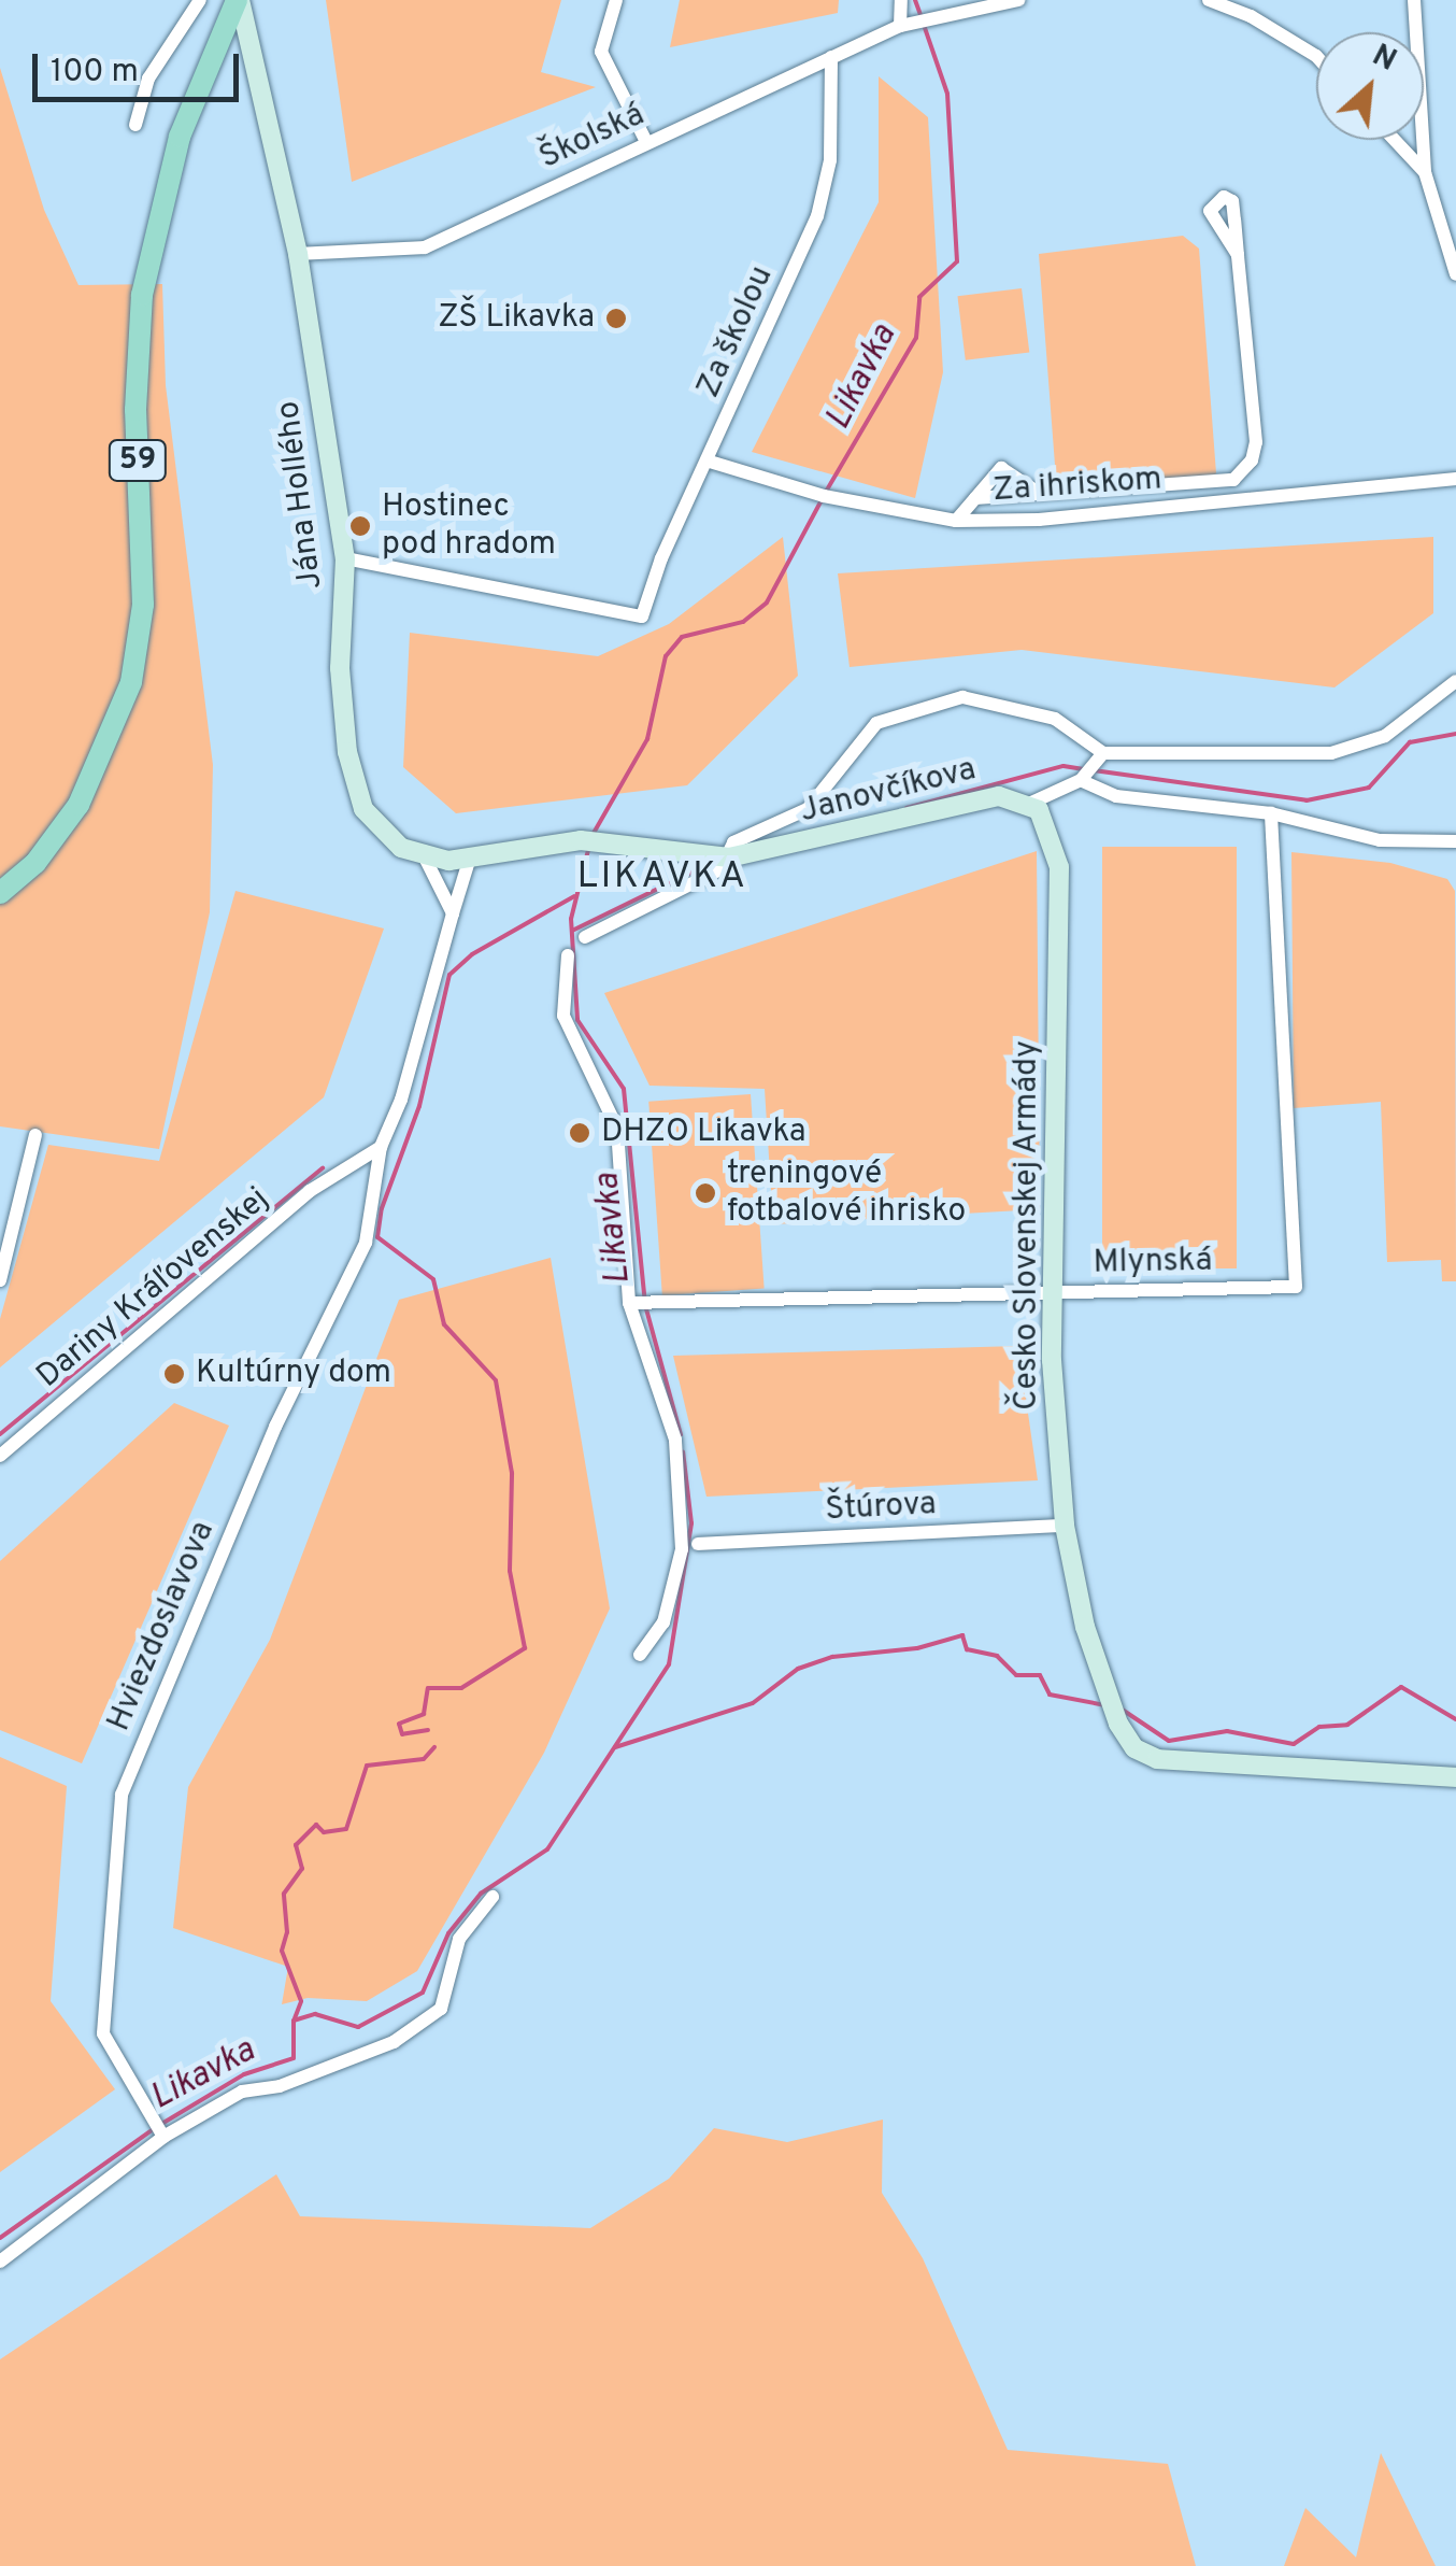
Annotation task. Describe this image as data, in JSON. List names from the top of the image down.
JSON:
{
  "streets": {
    "main road": ["59"],
    "street": [
      "Školská",
      "Za školou",
      "Za ihriskom",
      "Jána Hollého",
      "Janovčíkova",
      "Česko Slovenskej Armády",
      "Mlynská",
      "Dariny Kráľovenskej",
      "Štúrova",
      "Hviezdoslavova"
    ]
  },
  "crossings": [
    ["Školská", "Za školou"],
    ["Školská", "Jána Hollého"],
    ["Za školou", "Za ihriskom"],
    ["Za školou", "Jána Hollého"],
    ["59", "Jána Hollého"],
    ["Jána Hollého", "Janovčíkova"],
    ["Janovčíkova", "Česko Slovenskej Armády"],
    ["Česko Slovenskej Armády", "Mlynská"],
    ["Česko Slovenskej Armády", "Štúrova"],
    ["Dariny Kráľovenskej", "Hviezdoslavova"]
  ],
  "districts": ["LIKAVKA"],
  "water": ["Likavka"],
  "places": [
    "ZŠ Likavka",
    "Hostinec pod hradom",
    "DHZO Likavka",
    "treningové fotbalové ihrisko",
    "Kultúrny dom"
  ],
  "scale_bar": "100 m",
  "north": "top right"
}
